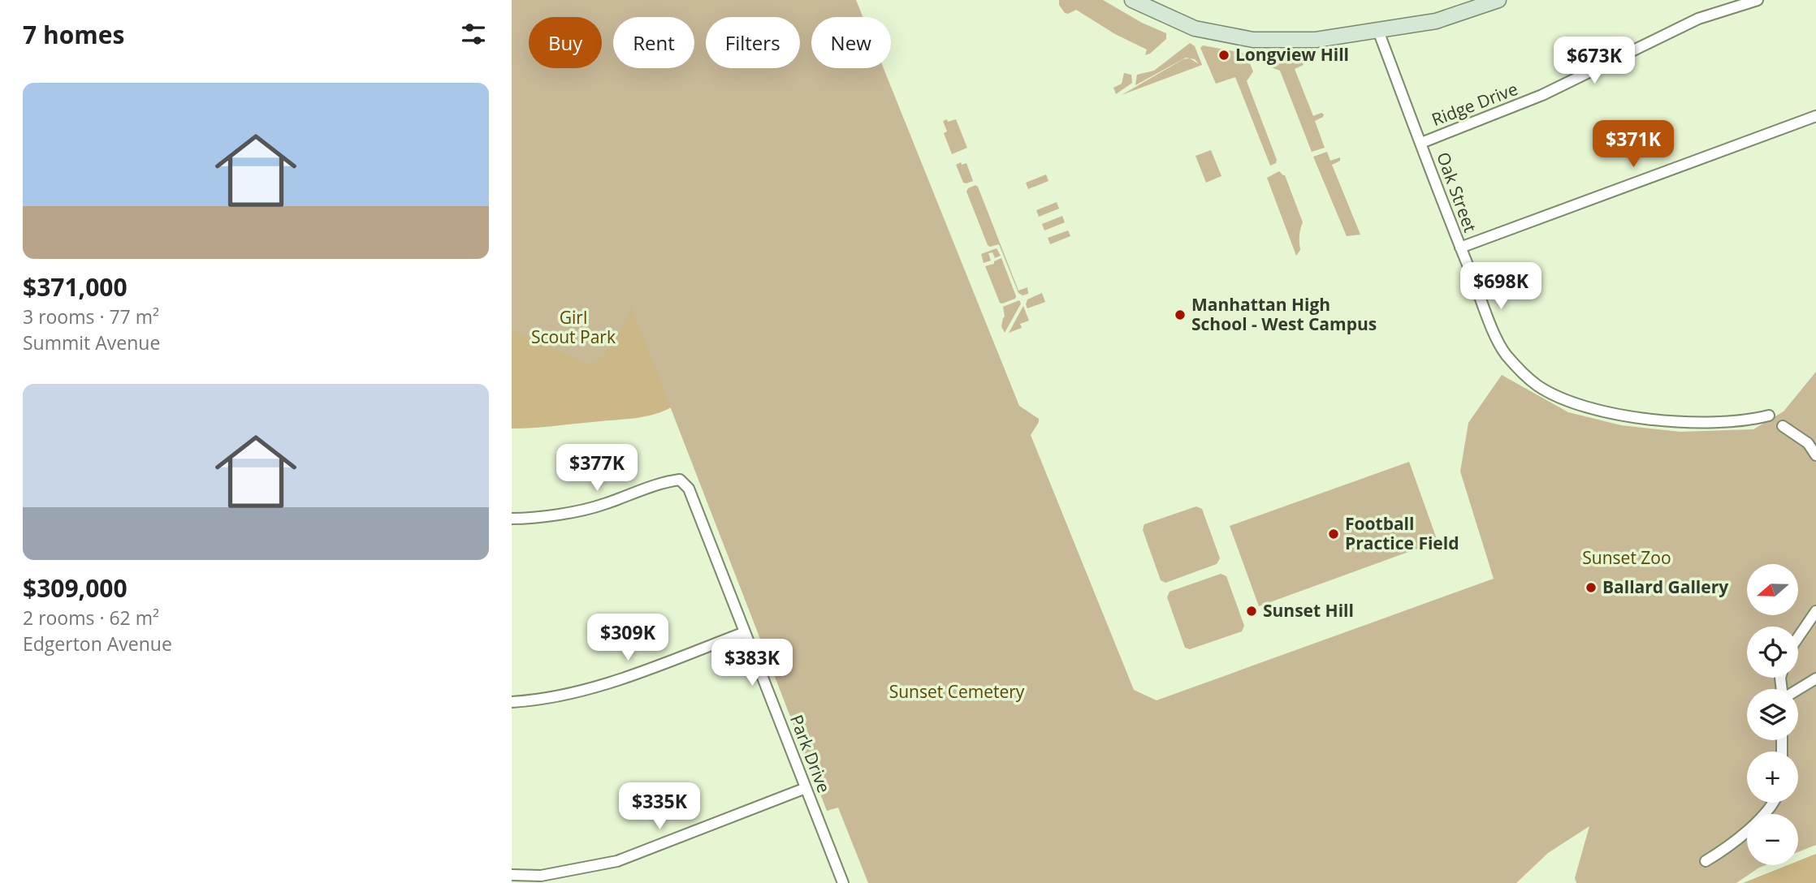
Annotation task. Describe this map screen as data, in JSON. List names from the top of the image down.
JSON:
{
  "streets": {
    "street": ["Ridge Drive", "Oak Street", "Park Drive"]
  },
  "crossings": [
    ["Ridge Drive", "Oak Street"]
  ],
  "parks": ["Girl Scout Park", "Sunset Zoo", "Sunset Cemetery"],
  "places": [
    "Longview Hill",
    "Manhattan High School - West Campus",
    "Football Practice Field",
    "Ballard Gallery",
    "Sunset Hill"
  ],
  "north": "left",
  "page": {
    "heading": "7 homes",
    "chip": [
      "Buy",
      "Rent",
      "Filters",
      "New"
    ],
    "price": [
      "$673K",
      "$371K",
      "$698K",
      "$377K",
      "$309K",
      "$383K",
      "$335K"
    ],
    "list": [
      {
        "name": "$371,000",
        "note": "3 rooms · 77 m² · Summit Avenue"
      },
      {
        "name": "$309,000",
        "note": "2 rooms · 62 m² · Edgerton Avenue"
      }
    ],
    "map_buttons": ["+", "−"]
  }
}
